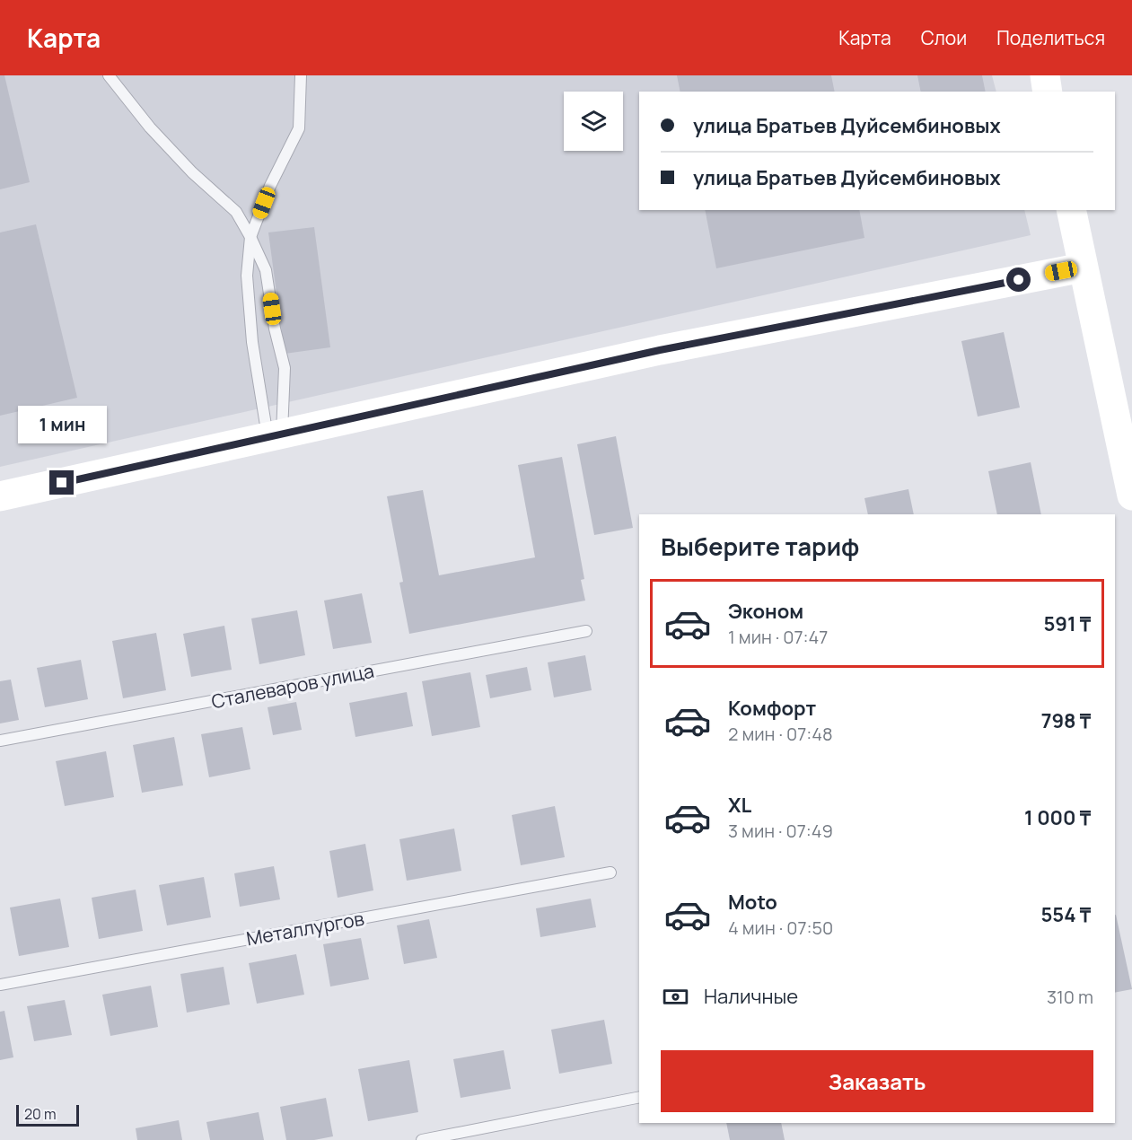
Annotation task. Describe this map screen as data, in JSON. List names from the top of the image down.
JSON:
{
  "streets": {
    "lane": ["Сталеваров улица", "Металлургов"]
  },
  "scale_bar": "20 m",
  "page": {
    "header": "Карта",
    "nav": ["Карта", "Слои", "Поделиться"],
    "banner": ["улица Братьев Дуйсембиновых", "улица Братьев Дуйсембиновых"],
    "bubble": "1 мин",
    "heading": "Выберите тариф",
    "list": [
      {
        "name": "Эконом",
        "note": "1 мин · 07:47",
        "value": "591 ₸"
      },
      {
        "name": "Комфорт",
        "note": "2 мин · 07:48",
        "value": "798 ₸"
      },
      {
        "name": "XL",
        "note": "3 мин · 07:49",
        "value": "1 000 ₸"
      },
      {
        "name": "Moto",
        "note": "4 мин · 07:50",
        "value": "554 ₸"
      }
    ],
    "pay": ["Наличные", "310 m"],
    "buttons": "Заказать",
    "scale": "20 m"
  }
}
